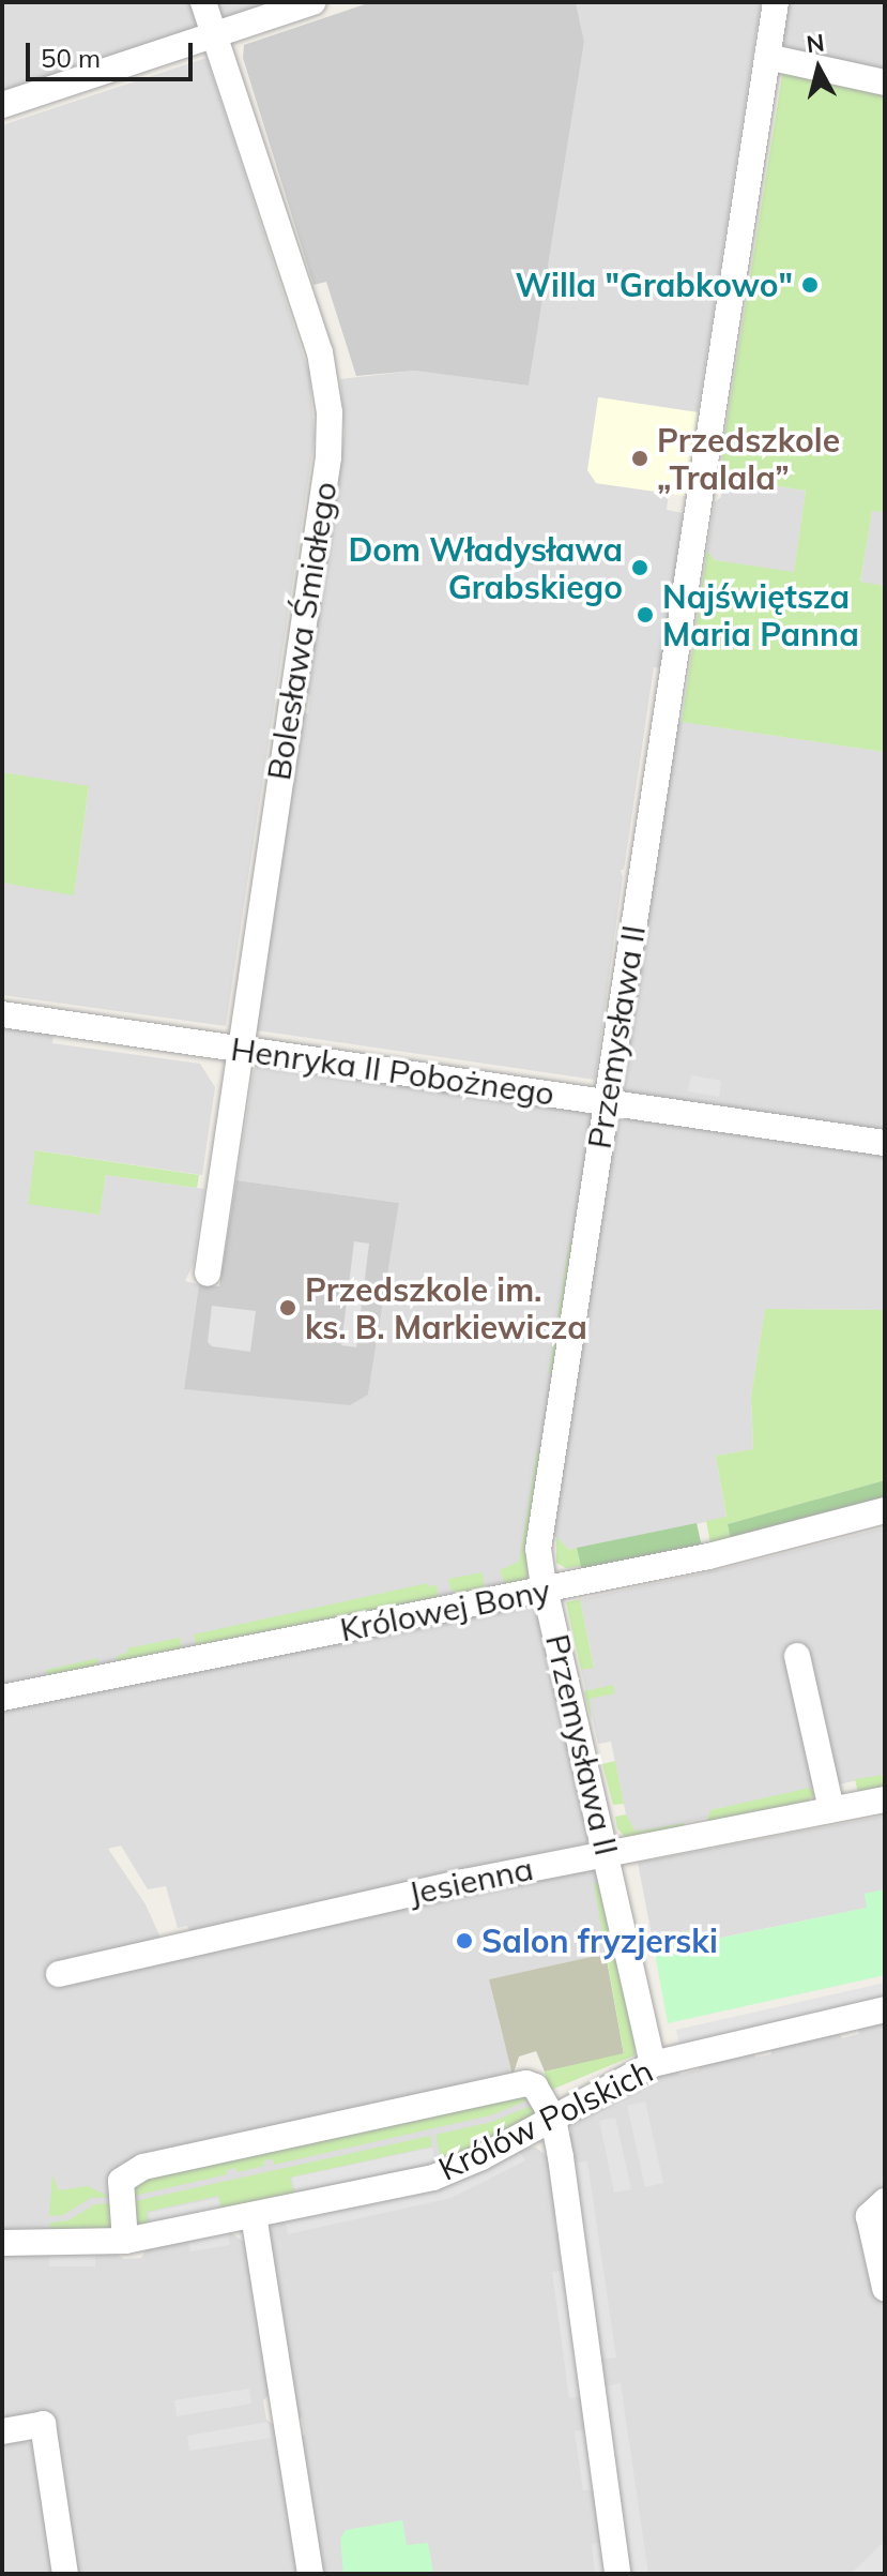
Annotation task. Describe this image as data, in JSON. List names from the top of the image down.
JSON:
{
  "streets": {
    "street": [
      "Bolesława Śmiałego",
      "Przemysława II",
      "Henryka II Pobożnego",
      "Królowej Bony",
      "Jesienna",
      "Królów Polskich"
    ]
  },
  "crossings": [
    ["Bolesława Śmiałego", "Henryka II Pobożnego"],
    ["Przemysława II", "Henryka II Pobożnego"],
    ["Przemysława II", "Królowej Bony"],
    ["Przemysława II", "Jesienna"],
    ["Przemysława II", "Królów Polskich"]
  ],
  "places": [
    "Willa \"Grabkowo\"",
    "Przedszkole „Tralala”",
    "Dom Władysława Grabskiego",
    "Najświętsza Maria Panna",
    "Przedszkole im. ks. B. Markiewicza",
    "Salon fryzjerski"
  ],
  "scale_bar": "50 m",
  "north": "top"
}
